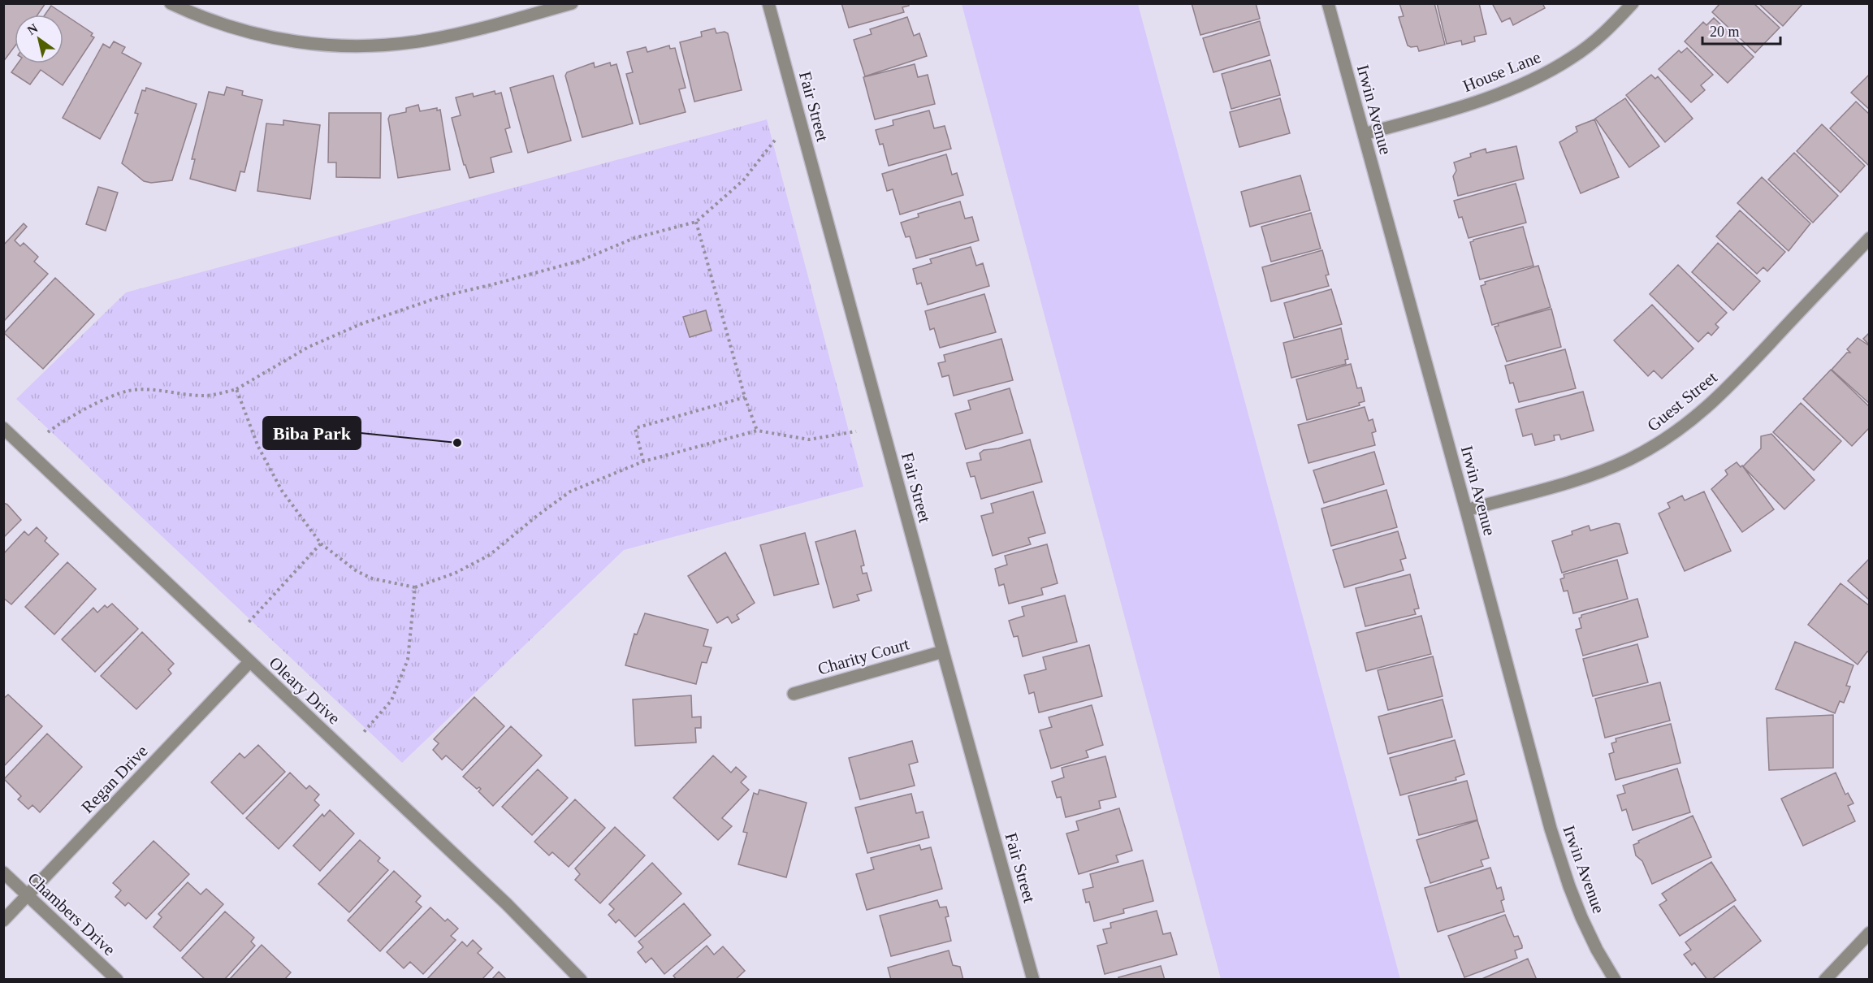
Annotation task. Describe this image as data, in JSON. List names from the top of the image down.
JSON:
{
  "streets": {
    "street": [
      "House Lane",
      "Fair Street",
      "Irwin Avenue",
      "Guest Street",
      "Charity Court",
      "Oleary Drive",
      "Regan Drive",
      "Chambers Drive"
    ]
  },
  "crossings": [
    ["House Lane", "Irwin Avenue"],
    ["Fair Street", "Charity Court"],
    ["Irwin Avenue", "Guest Street"],
    ["Oleary Drive", "Regan Drive"],
    ["Regan Drive", "Chambers Drive"]
  ],
  "places": ["Biba Park"],
  "scale_bar": "20 m",
  "north": "top left"
}
